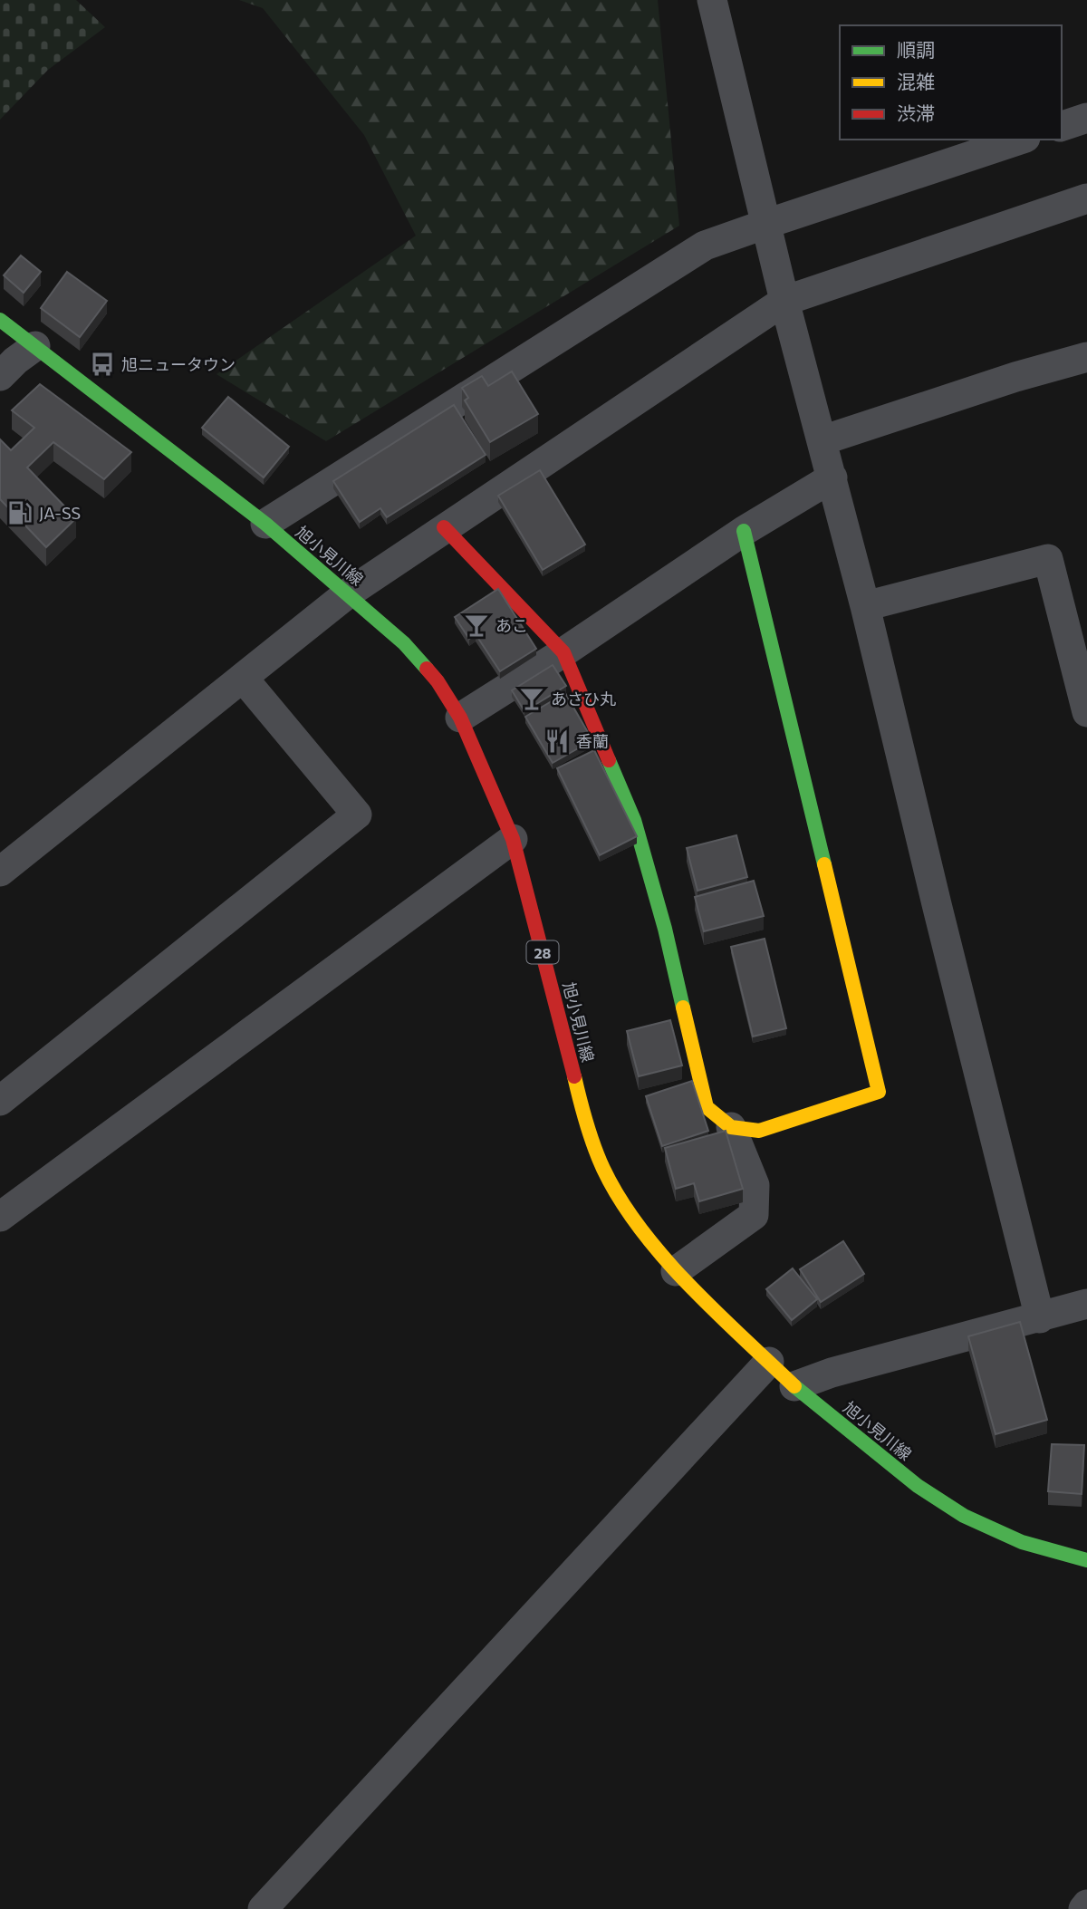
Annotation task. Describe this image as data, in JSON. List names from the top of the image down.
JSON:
{
  "streets": {
    "main road": ["旭小見川線", "28"]
  },
  "places": {
    "bus stop": ["旭ニュータウン"],
    "fuel station": ["JA-SS"],
    "bar": ["あこ", "あさひ丸"],
    "restaurant": ["香蘭"]
  },
  "legend": ["順調", "混雑", "渋滞"]
}
